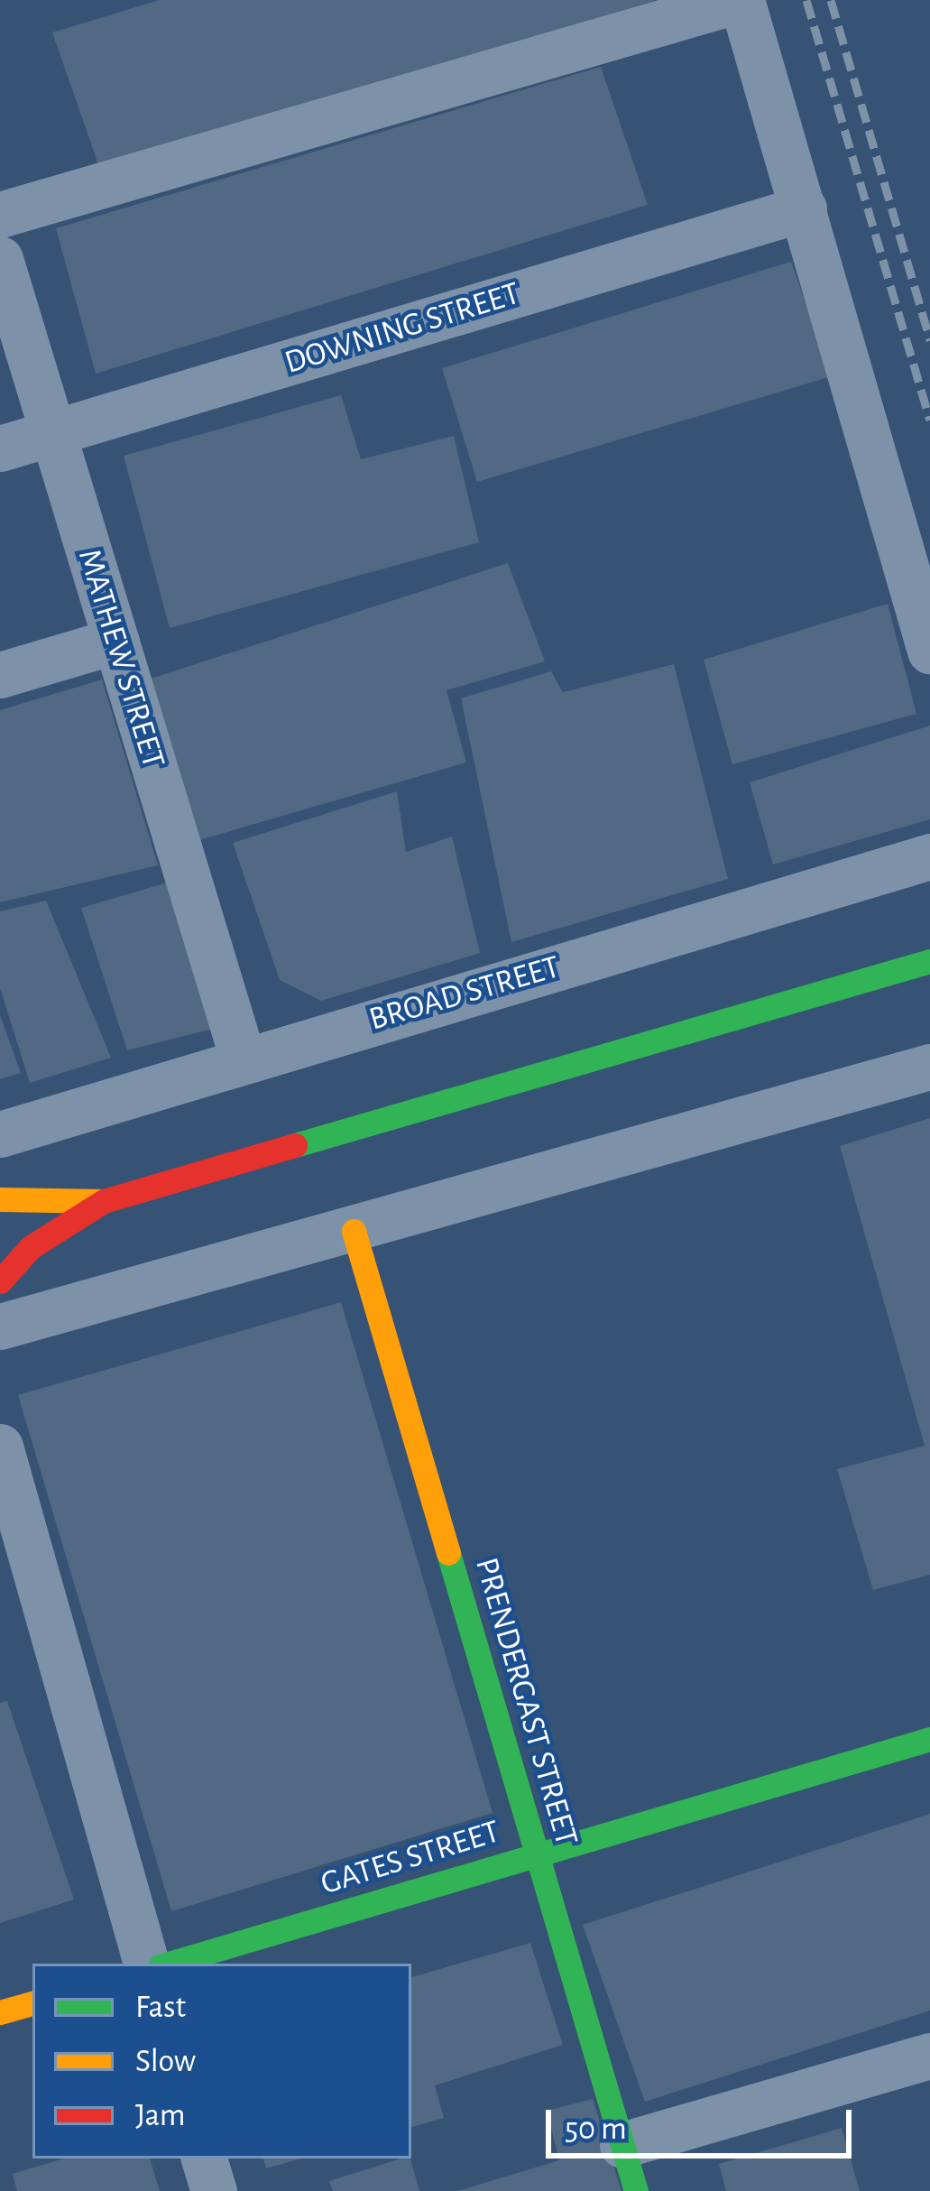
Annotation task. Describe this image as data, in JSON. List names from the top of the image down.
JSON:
{
  "streets": {
    "street": [
      "DOWNING STREET",
      "MATHEW STREET",
      "BROAD STREET",
      "PRENDERGAST STREET",
      "GATES STREET"
    ]
  },
  "crossings": [
    ["DOWNING STREET", "MATHEW STREET"],
    ["MATHEW STREET", "BROAD STREET"],
    ["PRENDERGAST STREET", "GATES STREET"]
  ],
  "legend": ["Fast", "Slow", "Jam"],
  "scale_bar": "50 m"
}
